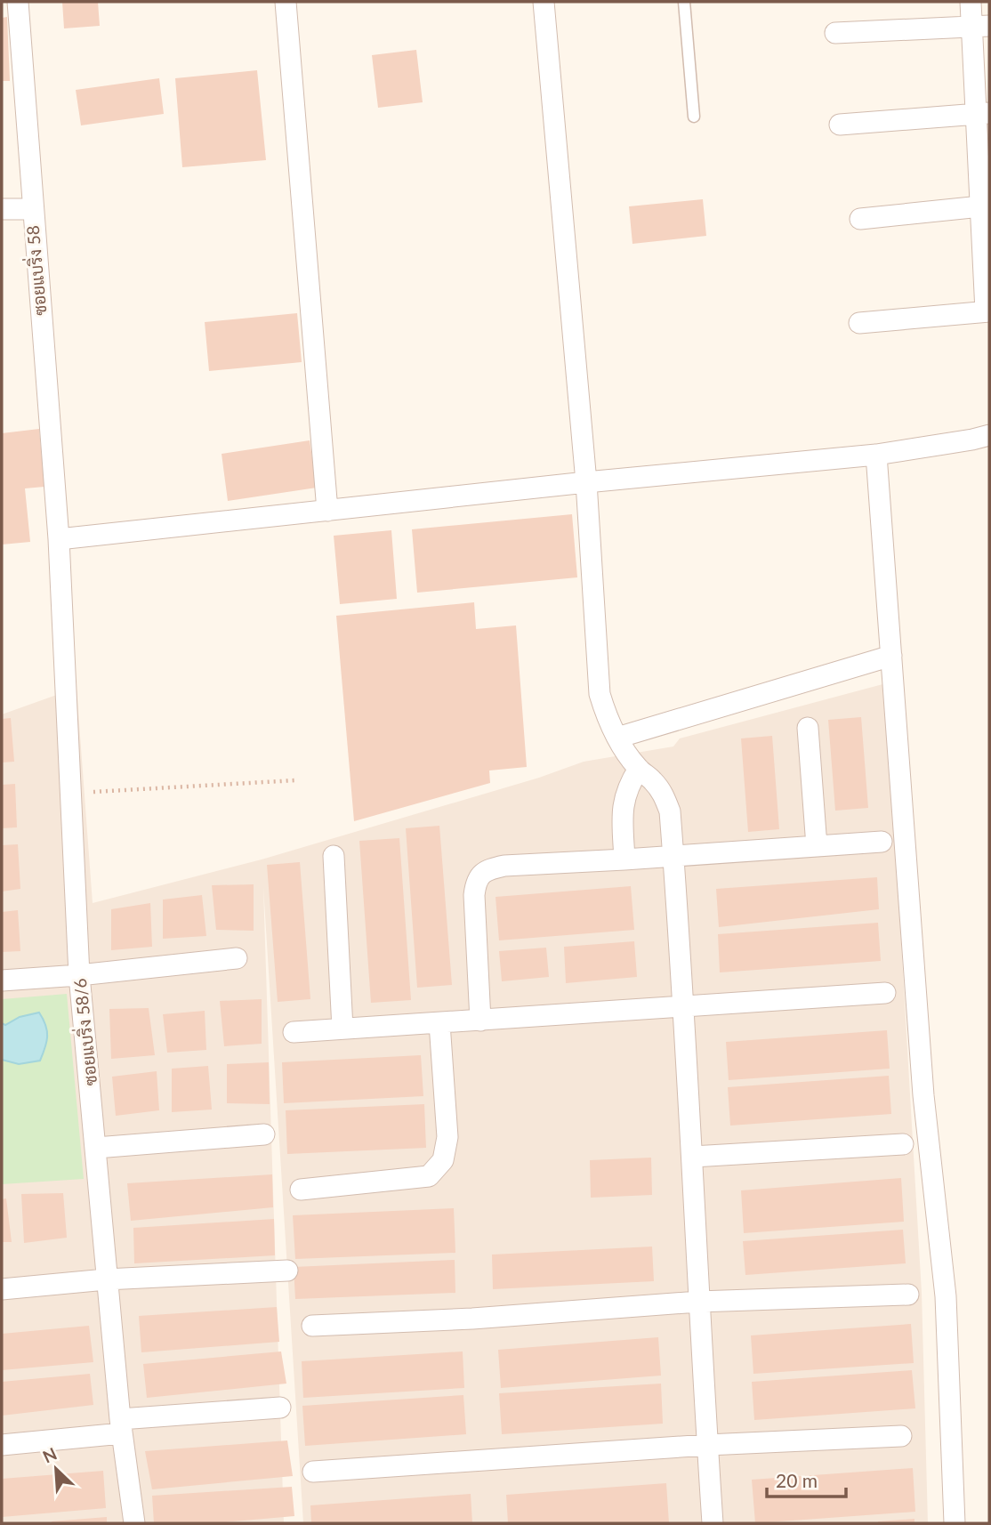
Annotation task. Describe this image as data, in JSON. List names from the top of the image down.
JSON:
{
  "streets": {
    "street": ["ซอยแบริ่ง 58", "ซอยแบริ่ง 58/6"]
  },
  "crossings": [
    ["ซอยแบริ่ง 58", "ซอยแบริ่ง 58/6"]
  ],
  "scale_bar": "20 m",
  "north": "top left"
}
